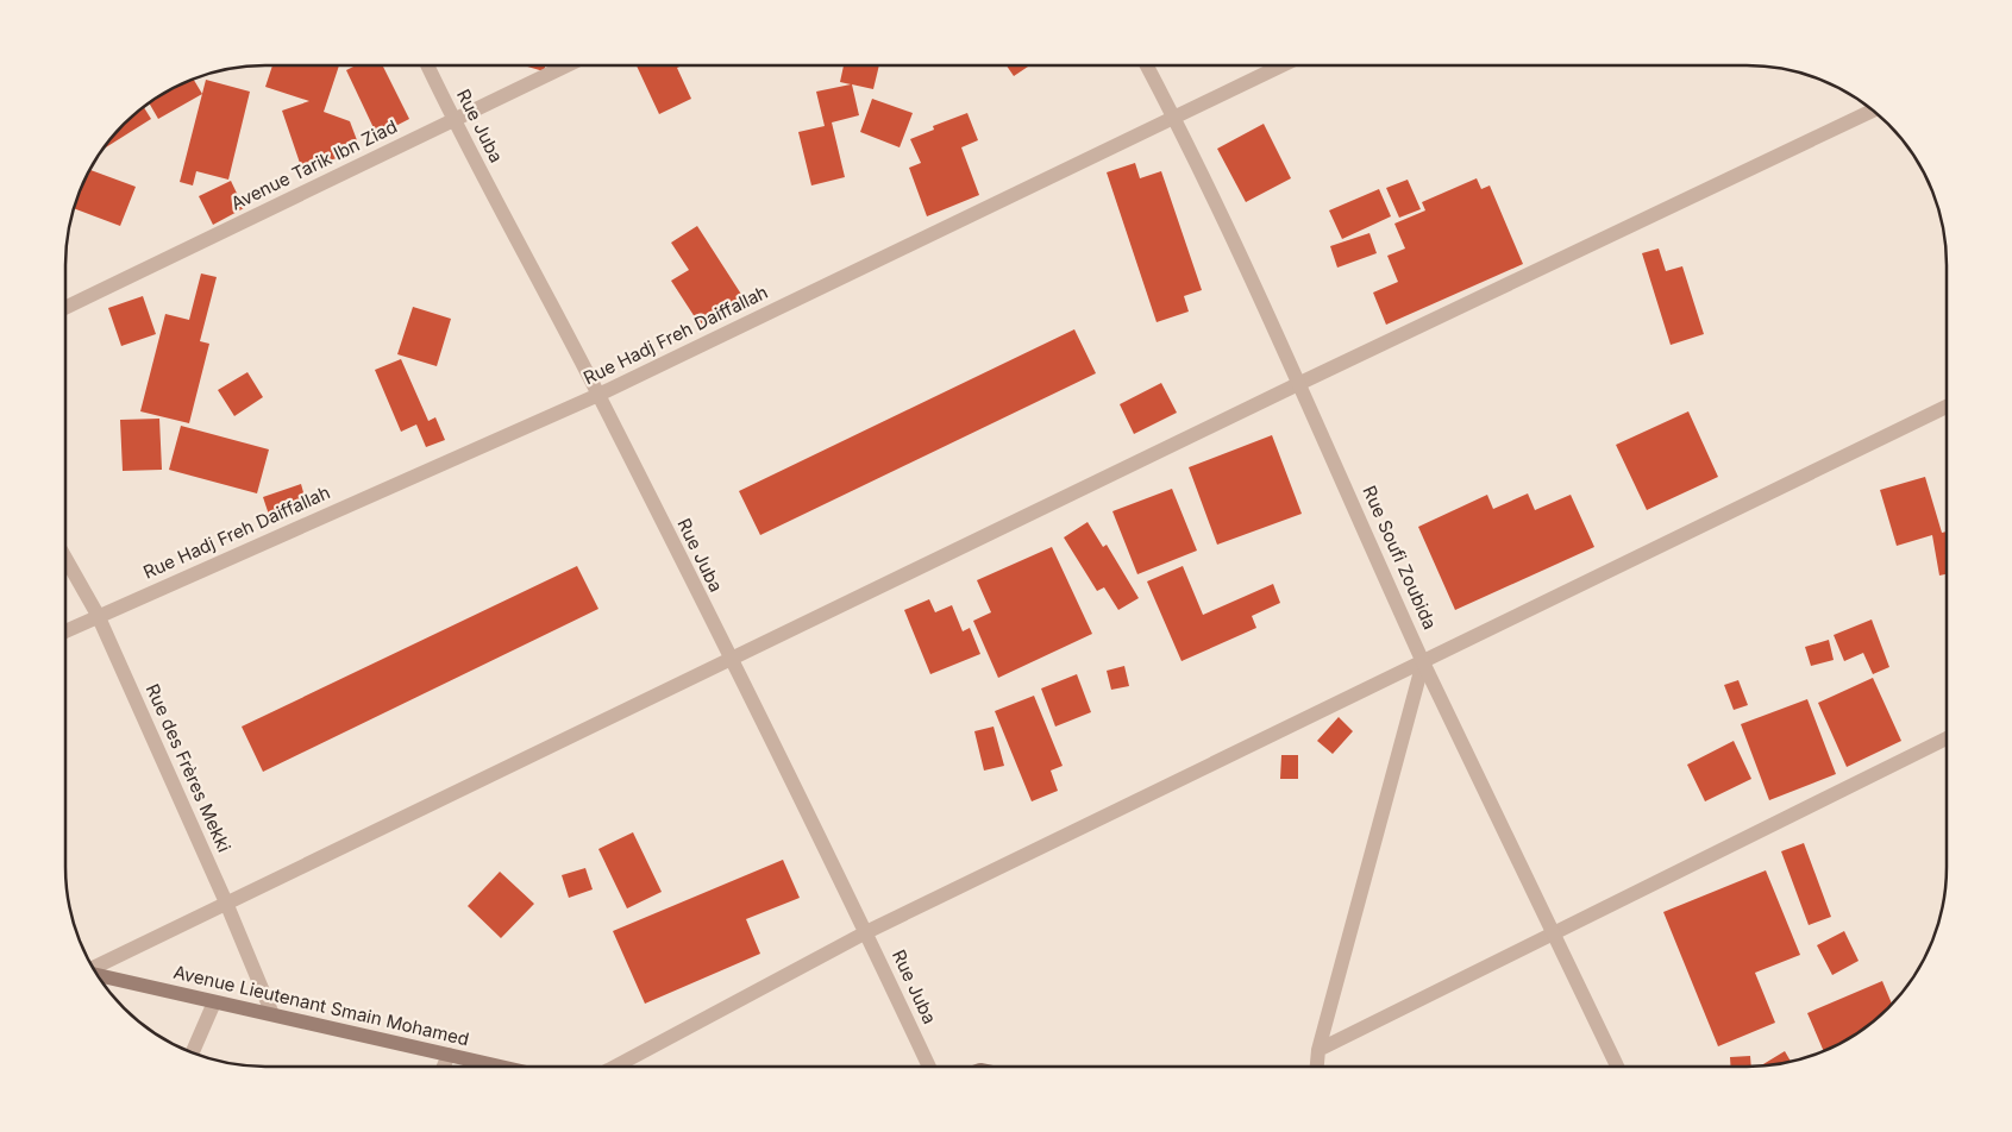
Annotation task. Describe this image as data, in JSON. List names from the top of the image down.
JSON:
{
  "streets": {
    "main road": ["Avenue Lieutenant Smain Mohamed"],
    "street": [
      "Rue Juba",
      "Avenue Tarik Ibn Ziad",
      "Rue Hadj Freh Daiffallah",
      "Rue Soufi Zoubida",
      "Rue des Frères Mekki"
    ]
  },
  "crossings": [
    ["Rue Juba", "Avenue Tarik Ibn Ziad"],
    ["Rue Juba", "Rue Hadj Freh Daiffallah"],
    ["Rue Hadj Freh Daiffallah", "Rue Soufi Zoubida"],
    ["Rue Hadj Freh Daiffallah", "Rue des Frères Mekki"],
    ["Rue des Frères Mekki", "Avenue Lieutenant Smain Mohamed"]
  ]
}
